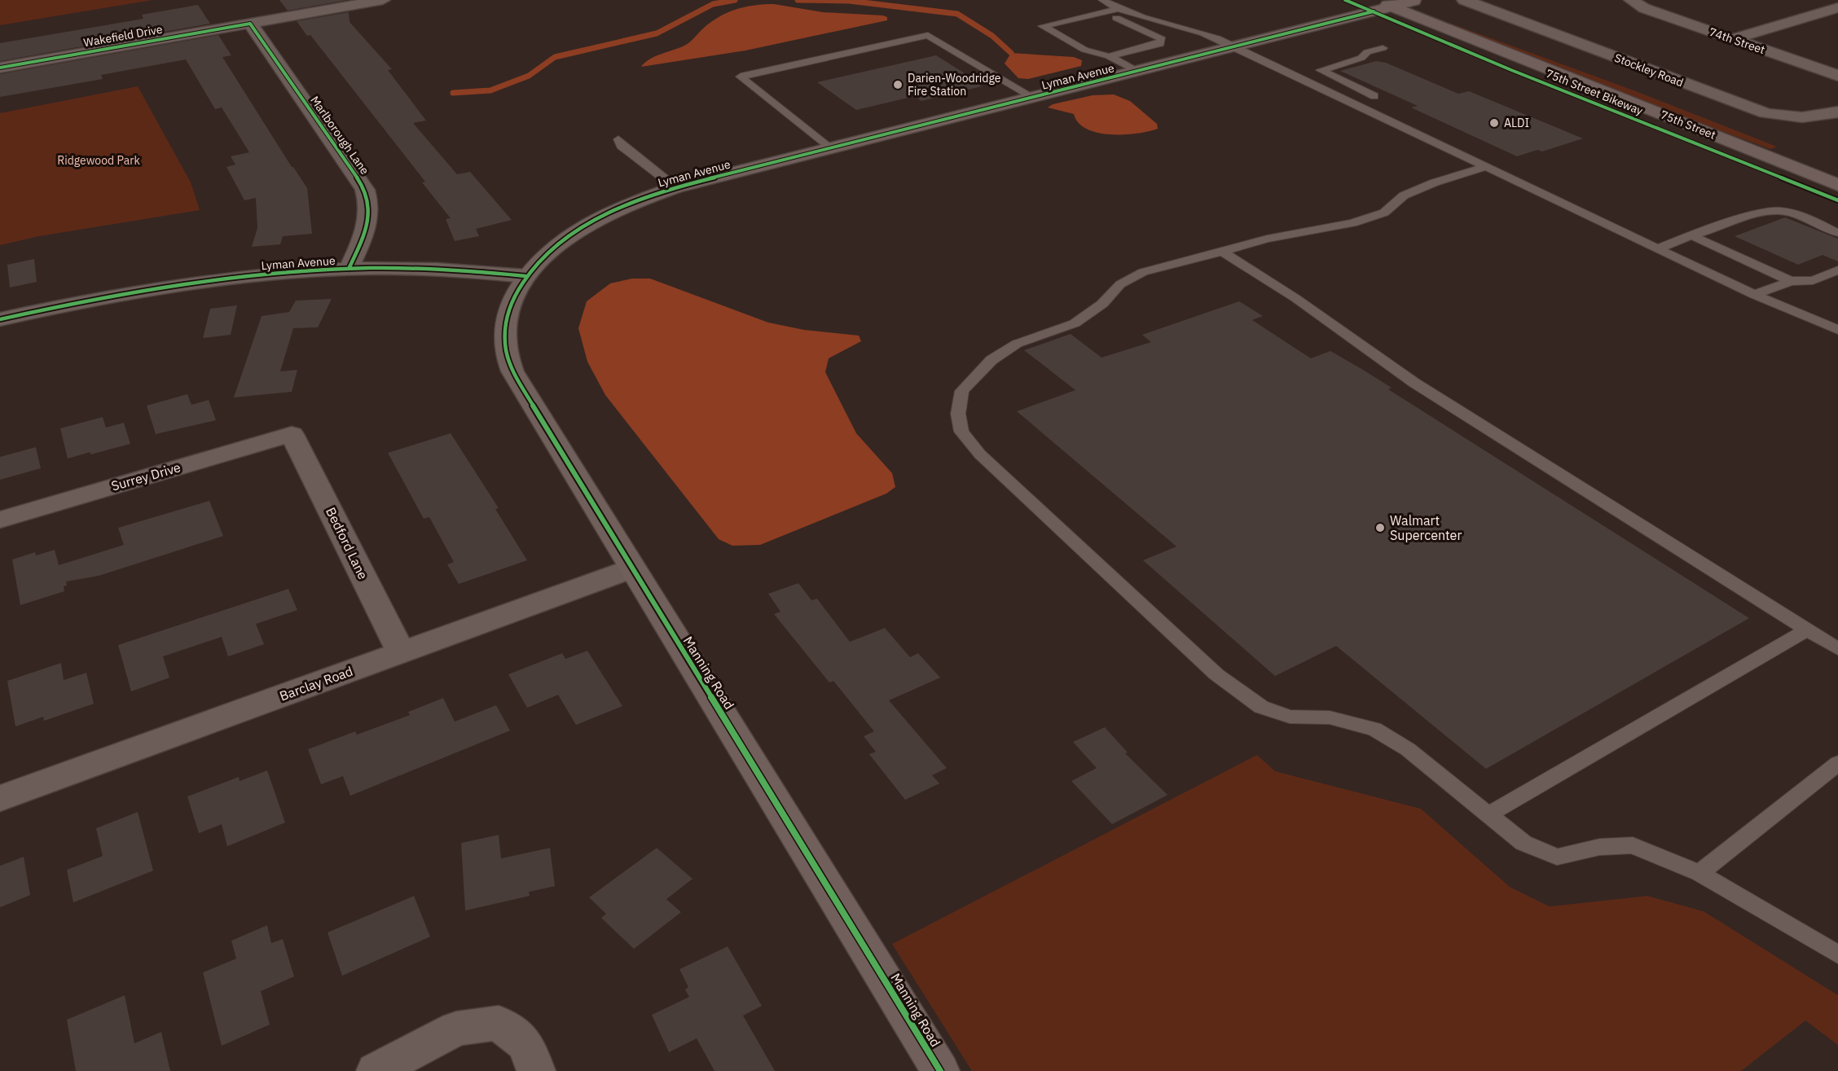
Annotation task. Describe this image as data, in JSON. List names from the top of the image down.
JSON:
{
  "streets": {
    "street": [
      "Wakefield Drive",
      "74th Street",
      "Stockley Road",
      "Lyman Avenue",
      "75th Street",
      "Marlborough Lane",
      "Surrey Drive",
      "Bedford Lane",
      "Manning Road",
      "Barclay Road"
    ],
    "cycle path": ["75th Street Bikeway"]
  },
  "crossings": [
    ["Wakefield Drive", "Marlborough Lane"],
    ["Lyman Avenue", "75th Street"],
    ["Lyman Avenue", "Marlborough Lane"],
    ["Lyman Avenue", "Manning Road"],
    ["Surrey Drive", "Bedford Lane"],
    ["Bedford Lane", "Barclay Road"],
    ["Manning Road", "Barclay Road"]
  ],
  "parks": ["Ridgewood Park"],
  "places": ["Darien-Woodridge Fire Station", "ALDI", "Walmart Supercenter"]
}
